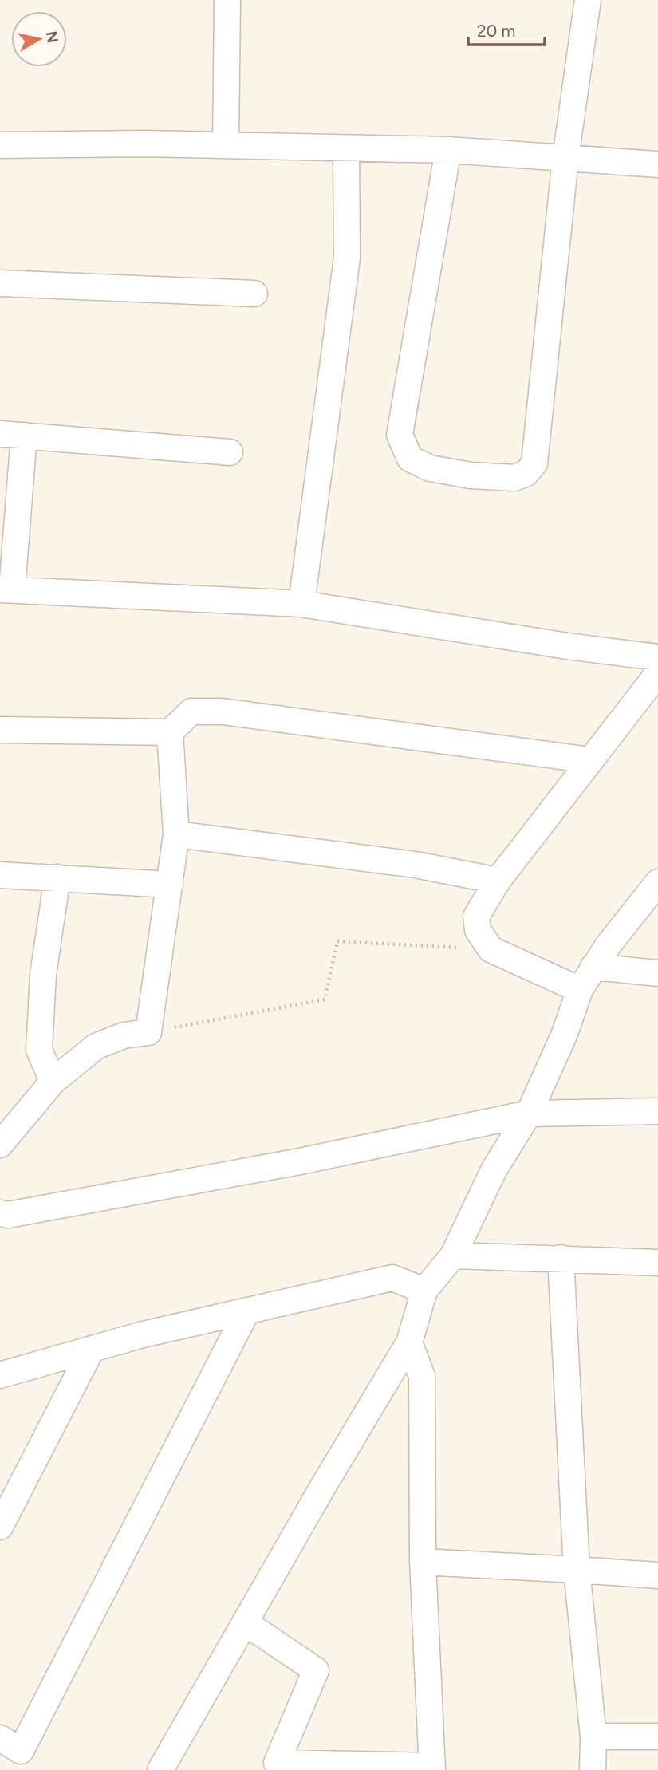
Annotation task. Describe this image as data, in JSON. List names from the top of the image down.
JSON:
{
  "scale_bar": "20 m",
  "north": "right"
}
